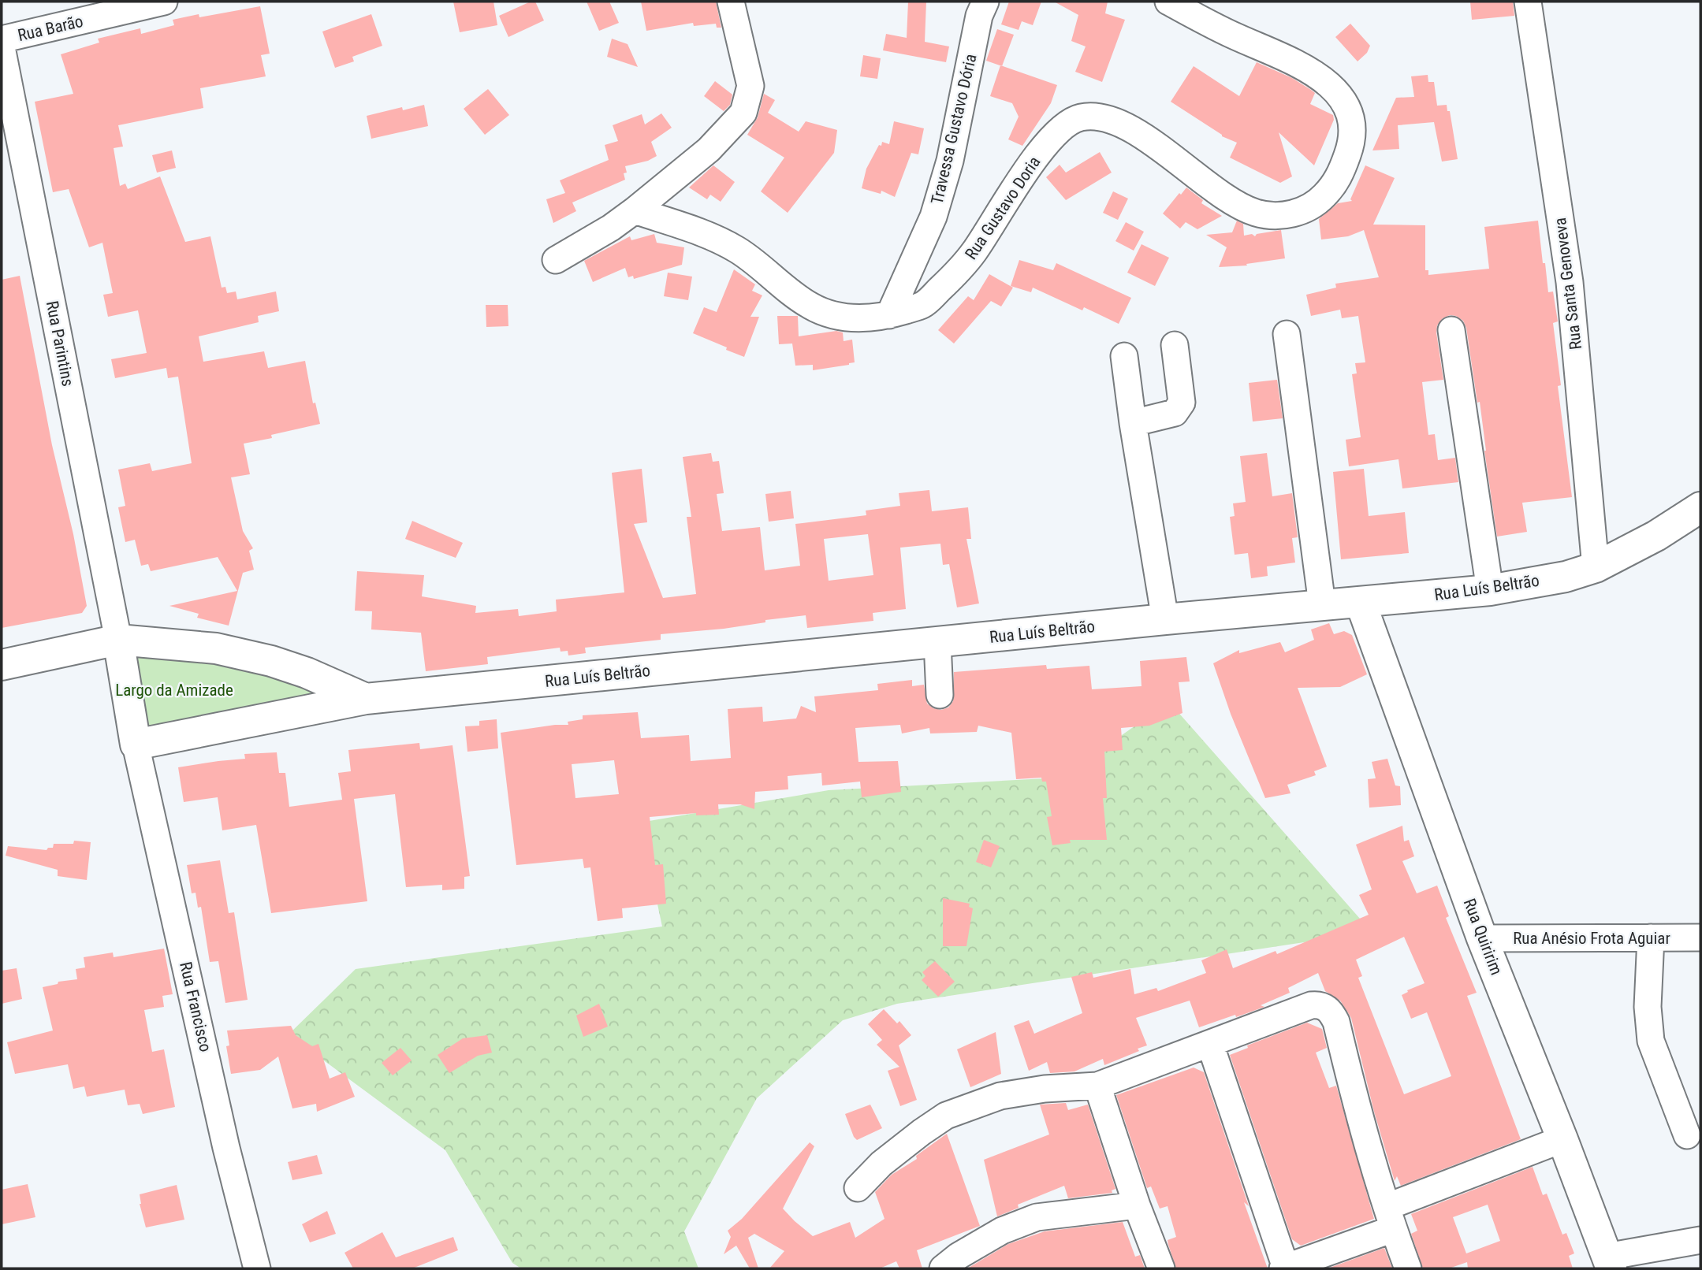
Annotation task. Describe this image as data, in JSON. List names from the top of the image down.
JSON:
{
  "streets": {
    "main road": ["Rua Luís Beltrão", "Rua Quiririm"],
    "street": [
      "Rua Barão",
      "Travessa Gustavo Dória",
      "Rua Gustavo Doria",
      "Rua Santa Genoveva",
      "Rua Parintins",
      "Rua Anésio Frota Aguiar",
      "Rua Francisco"
    ]
  },
  "crossings": [
    ["Travessa Gustavo Dória", "Rua Gustavo Doria"],
    ["Rua Santa Genoveva", "Rua Luís Beltrão"],
    ["Rua Luís Beltrão", "Rua Quiririm"],
    ["Rua Luís Beltrão", "Rua Francisco"],
    ["Rua Quiririm", "Rua Anésio Frota Aguiar"]
  ],
  "parks": ["Largo da Amizade"]
}
